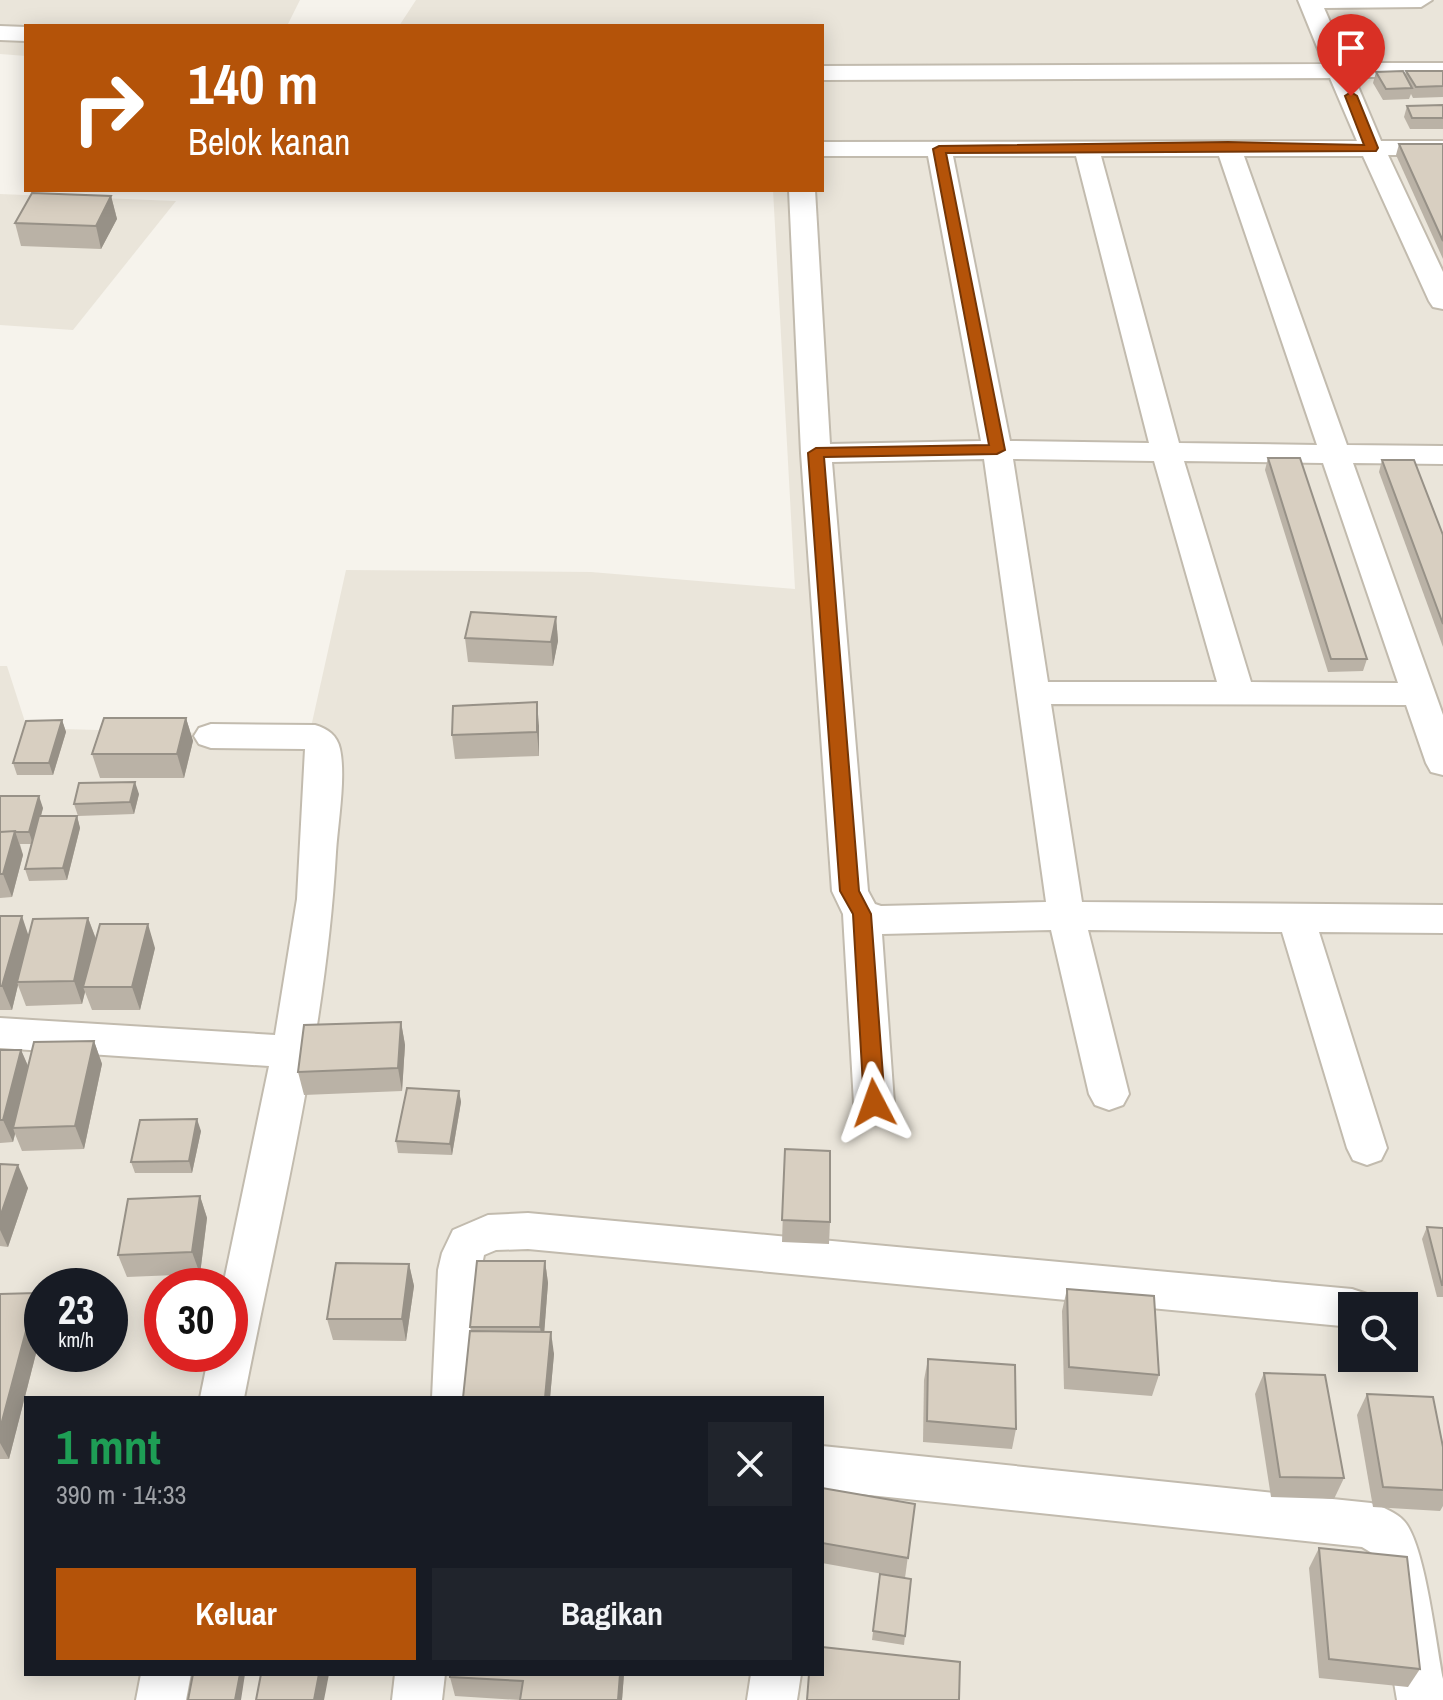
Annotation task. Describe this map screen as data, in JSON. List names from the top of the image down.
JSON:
{
  "page": {
    "turn": ["140 m", "Belok kanan"],
    "speed": "23 km/h",
    "limit": "30",
    "heading": ["1 mnt", "390 m · 14:33"],
    "buttons": ["Keluar", "Bagikan"]
  }
}
